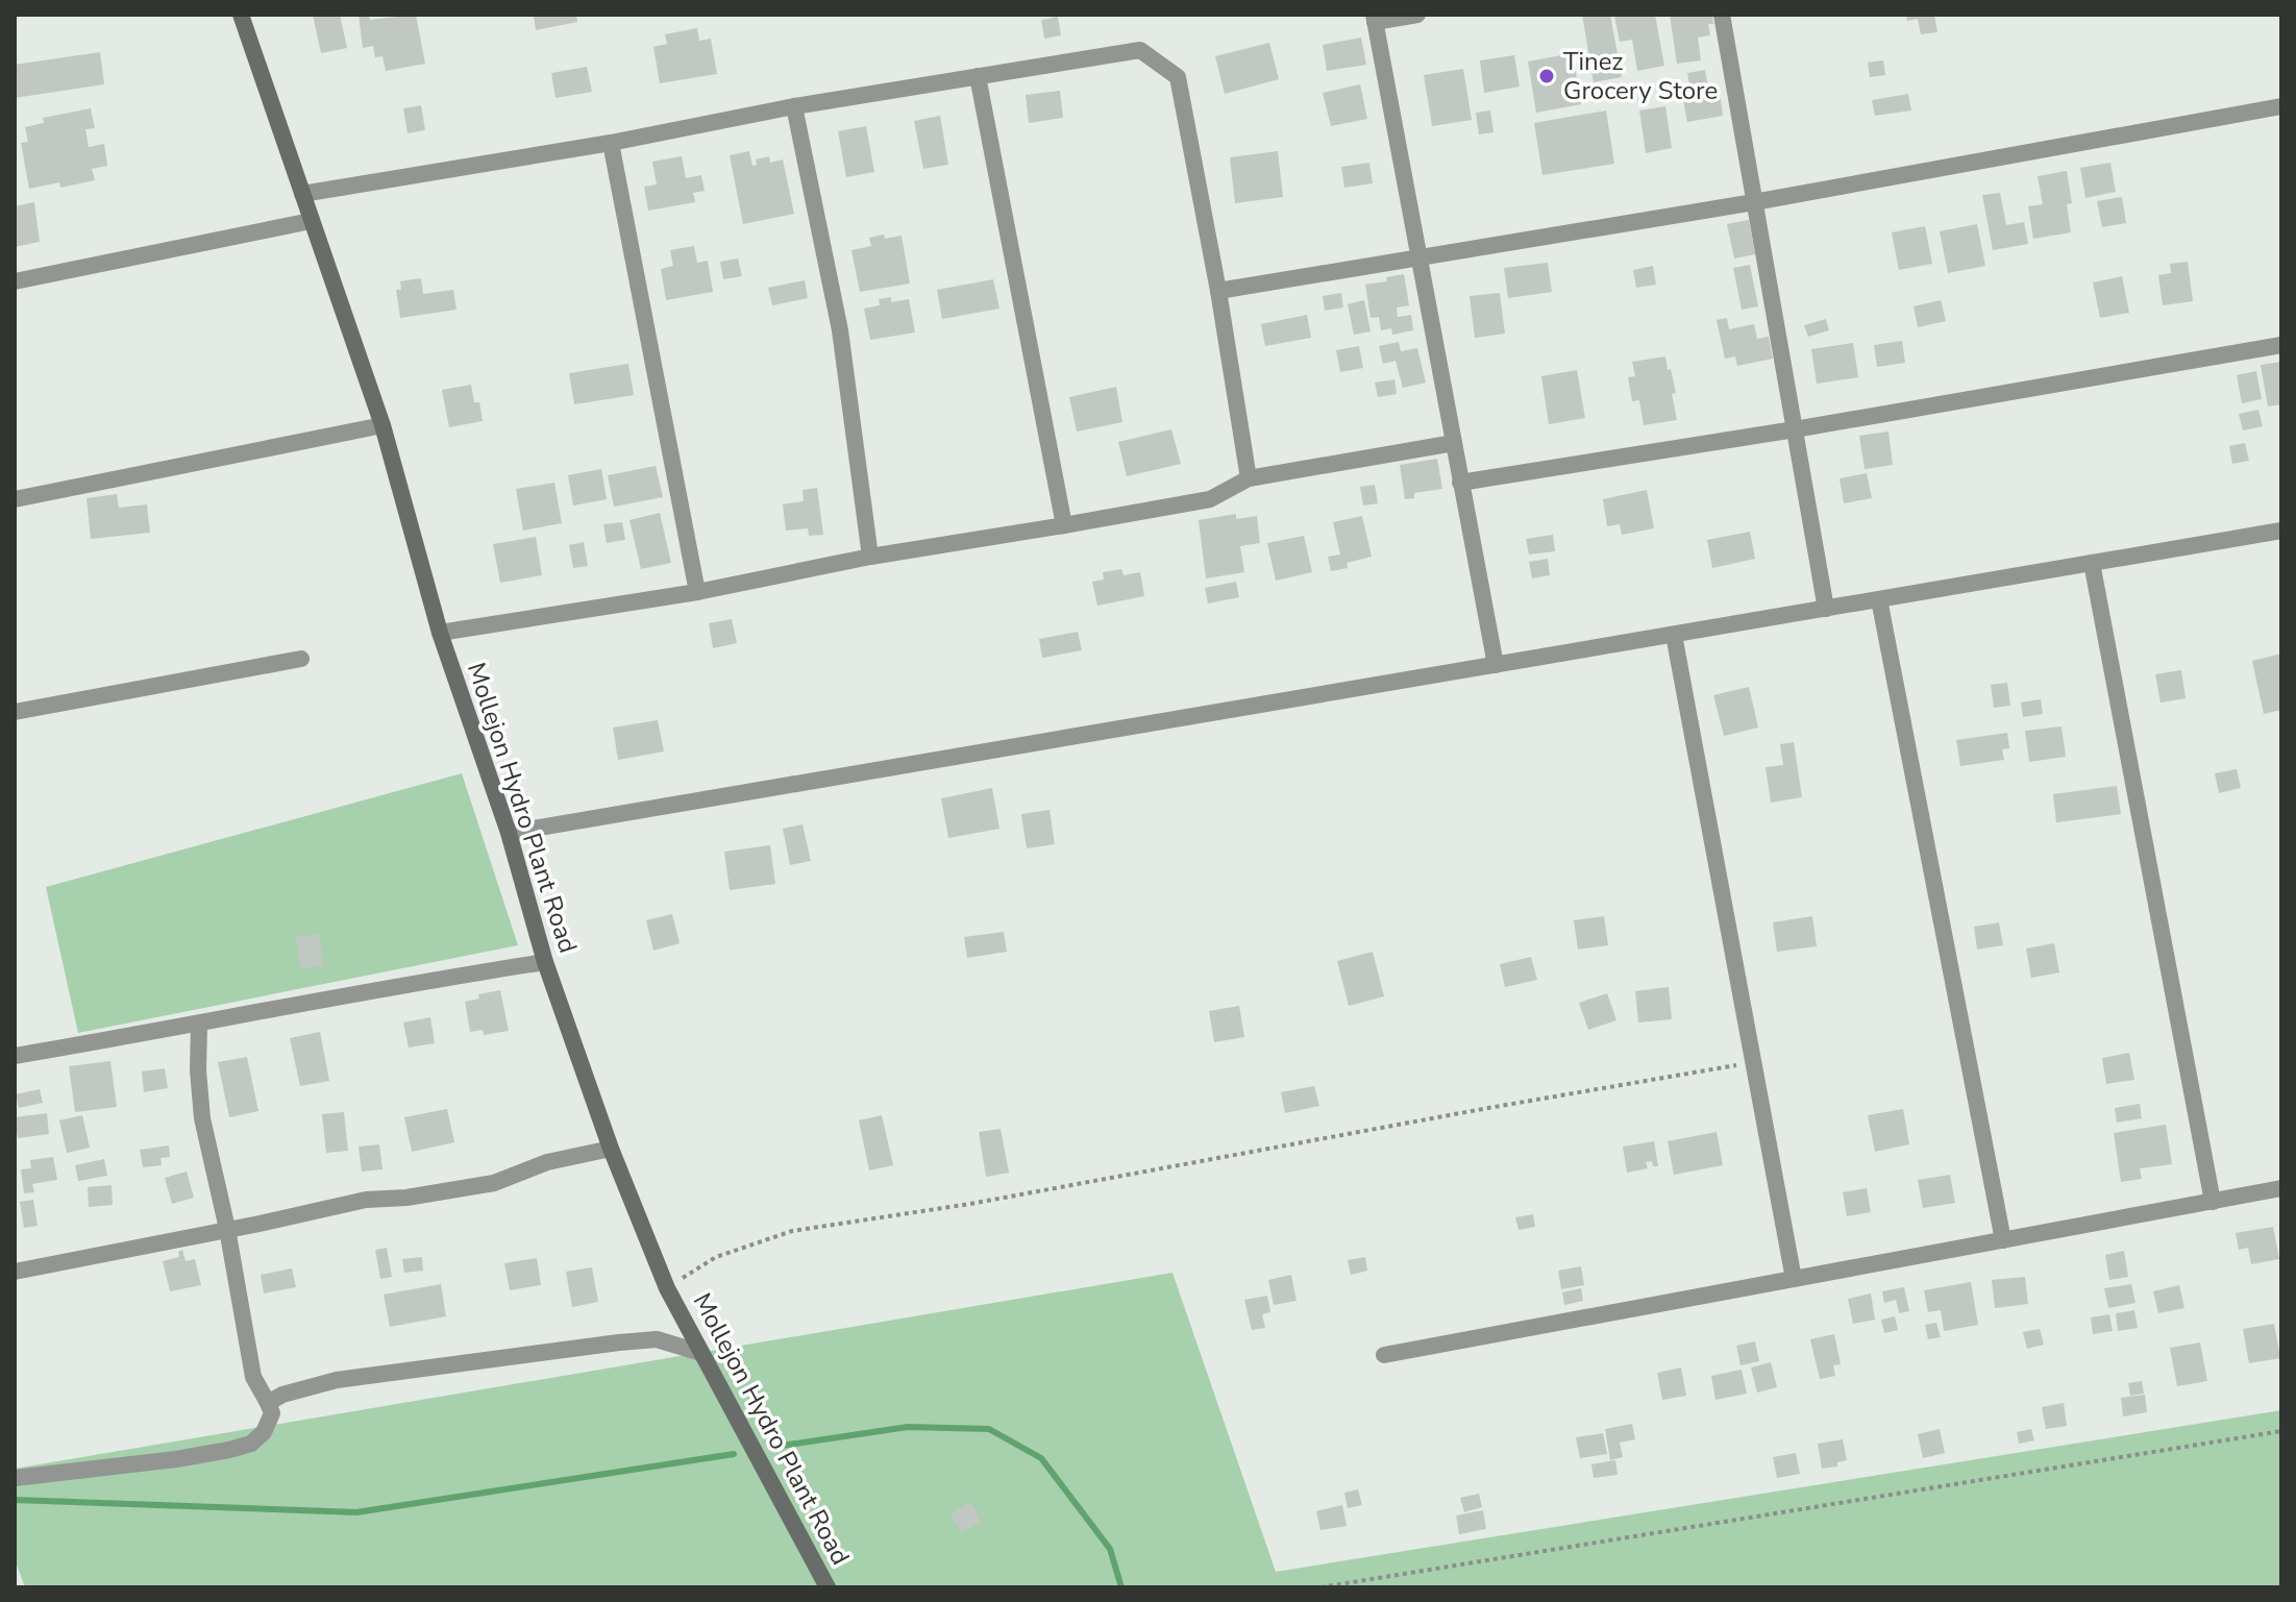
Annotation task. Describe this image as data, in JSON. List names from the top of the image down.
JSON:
{
  "streets": {
    "street": ["Mollejon Hydro Plant Road"]
  },
  "places": ["Tinez Grocery Store"]
}
